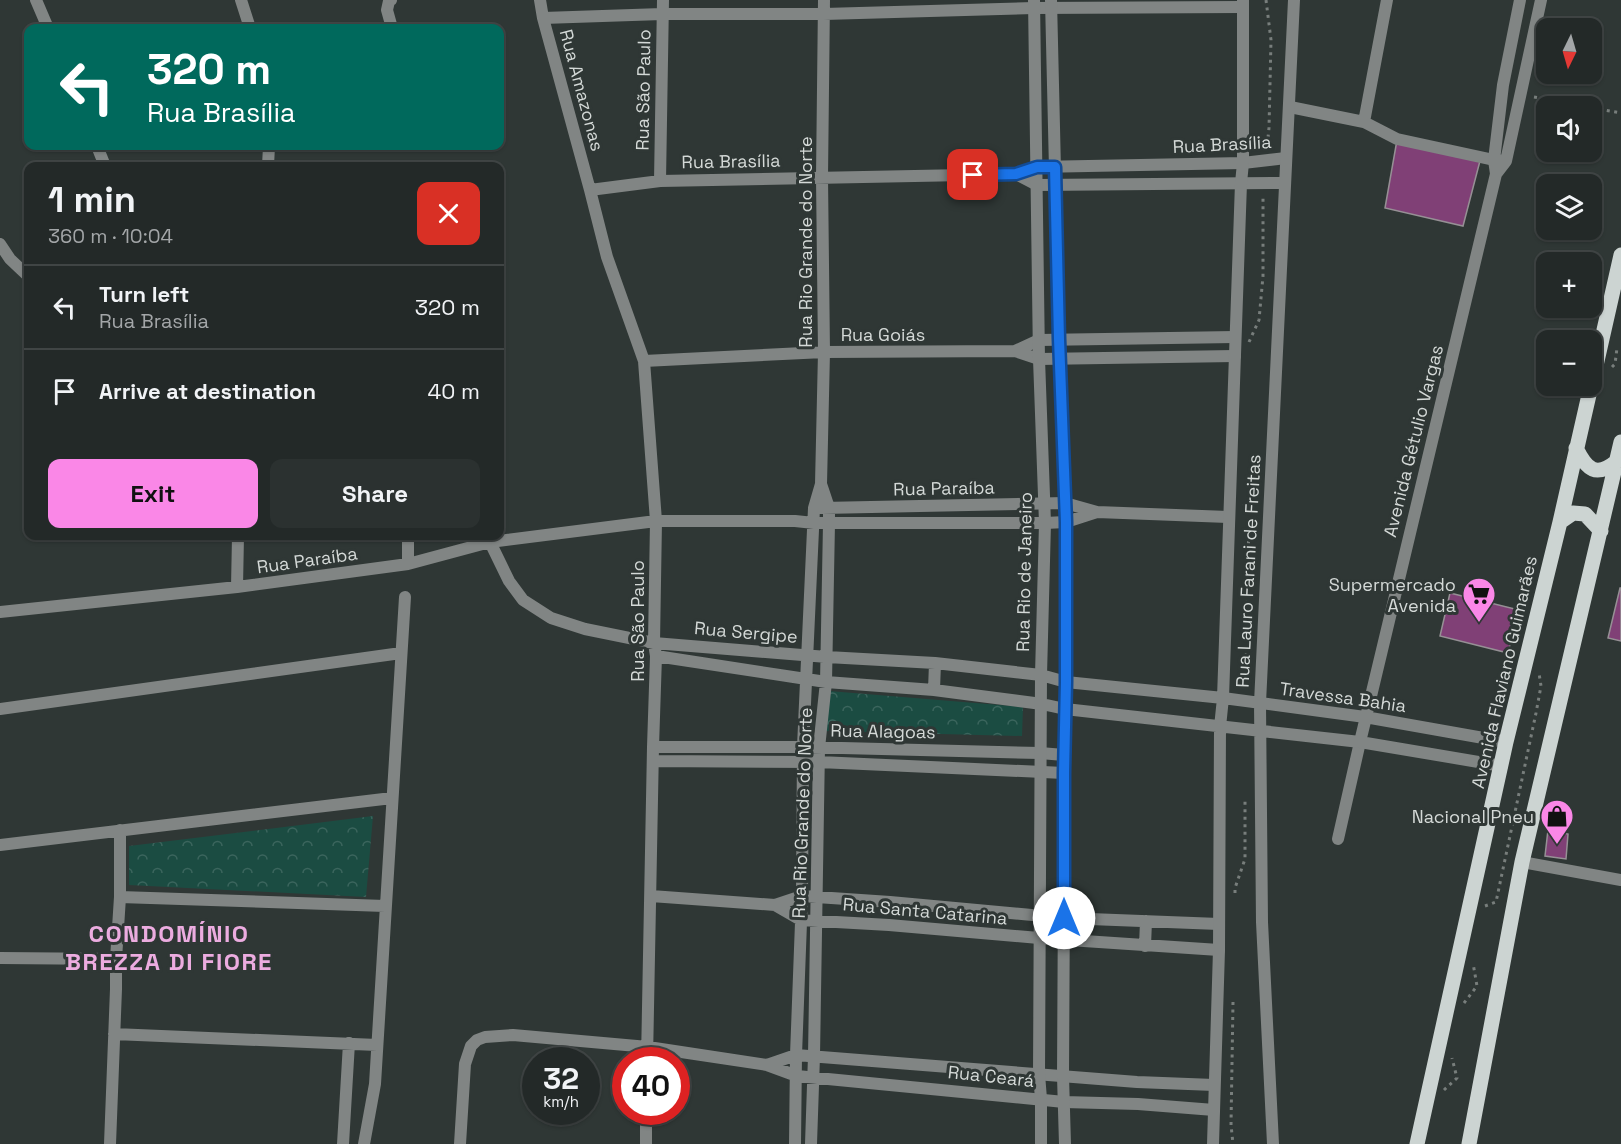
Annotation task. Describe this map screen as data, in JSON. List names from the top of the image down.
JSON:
{
  "streets": {
    "main road": ["Avenida Flaviano Guimarães"],
    "street": [
      "Rua Amazonas",
      "Rua São Paulo",
      "Rua Brasília",
      "Rua Rio Grande do Norte",
      "Rua Goiás",
      "Avenida Gétulio Vargas",
      "Rua Paraíba",
      "Rua Lauro Farani de Freitas",
      "Rua Rio de Janeiro",
      "Rua Sergipe",
      "Travessa Bahia",
      "Rua Alagoas",
      "Rua Santa Catarina",
      "Rua Ceará"
    ]
  },
  "crossings": [
    ["Rua Amazonas", "Rua São Paulo"],
    ["Rua Amazonas", "Rua Brasília"],
    ["Rua São Paulo", "Rua Brasília"],
    ["Rua São Paulo", "Rua Goiás"],
    ["Rua São Paulo", "Rua Paraíba"],
    ["Rua São Paulo", "Rua Sergipe"],
    ["Rua São Paulo", "Rua Alagoas"],
    ["Rua São Paulo", "Rua Santa Catarina"],
    ["Rua São Paulo", "Rua Ceará"],
    ["Rua Brasília", "Rua Rio Grande do Norte"],
    ["Rua Brasília", "Rua Lauro Farani de Freitas"],
    ["Rua Brasília", "Rua Rio de Janeiro"],
    ["Rua Rio Grande do Norte", "Rua Goiás"],
    ["Rua Rio Grande do Norte", "Rua Paraíba"],
    ["Rua Rio Grande do Norte", "Rua Sergipe"],
    ["Rua Rio Grande do Norte", "Rua Alagoas"],
    ["Rua Rio Grande do Norte", "Rua Santa Catarina"],
    ["Rua Rio Grande do Norte", "Rua Ceará"],
    ["Rua Goiás", "Rua Lauro Farani de Freitas"],
    ["Rua Goiás", "Rua Rio de Janeiro"],
    ["Avenida Gétulio Vargas", "Travessa Bahia"],
    ["Rua Paraíba", "Rua Lauro Farani de Freitas"],
    ["Rua Paraíba", "Rua Rio de Janeiro"],
    ["Rua Paraíba", "Rua Sergipe"],
    ["Rua Lauro Farani de Freitas", "Travessa Bahia"],
    ["Rua Lauro Farani de Freitas", "Rua Santa Catarina"],
    ["Rua Lauro Farani de Freitas", "Rua Ceará"],
    ["Rua Rio de Janeiro", "Rua Sergipe"],
    ["Rua Rio de Janeiro", "Rua Alagoas"],
    ["Rua Rio de Janeiro", "Rua Santa Catarina"],
    ["Rua Rio de Janeiro", "Rua Ceará"],
    ["Rua Sergipe", "Travessa Bahia"],
    ["Avenida Flaviano Guimarães", "Travessa Bahia"]
  ],
  "districts": ["CONDOMÍNIO BREZZA DI FIORE"],
  "places": {
    "supermarket": ["Supermercado Avenida"],
    "shop": ["Nacional Pneu"]
  },
  "north": "bottom",
  "page": {
    "map_buttons": ["+", "−"],
    "turn": ["320 m", "Rua Brasília"],
    "heading": ["1 min", "360 m · 10:04"],
    "list": [
      {
        "name": "Turn left",
        "note": "Rua Brasília",
        "value": "320 m"
      },
      {
        "name": "Arrive at destination",
        "value": "40 m"
      }
    ],
    "buttons": ["Exit", "Share"],
    "speed": "32 km/h",
    "limit": "40"
  }
}
